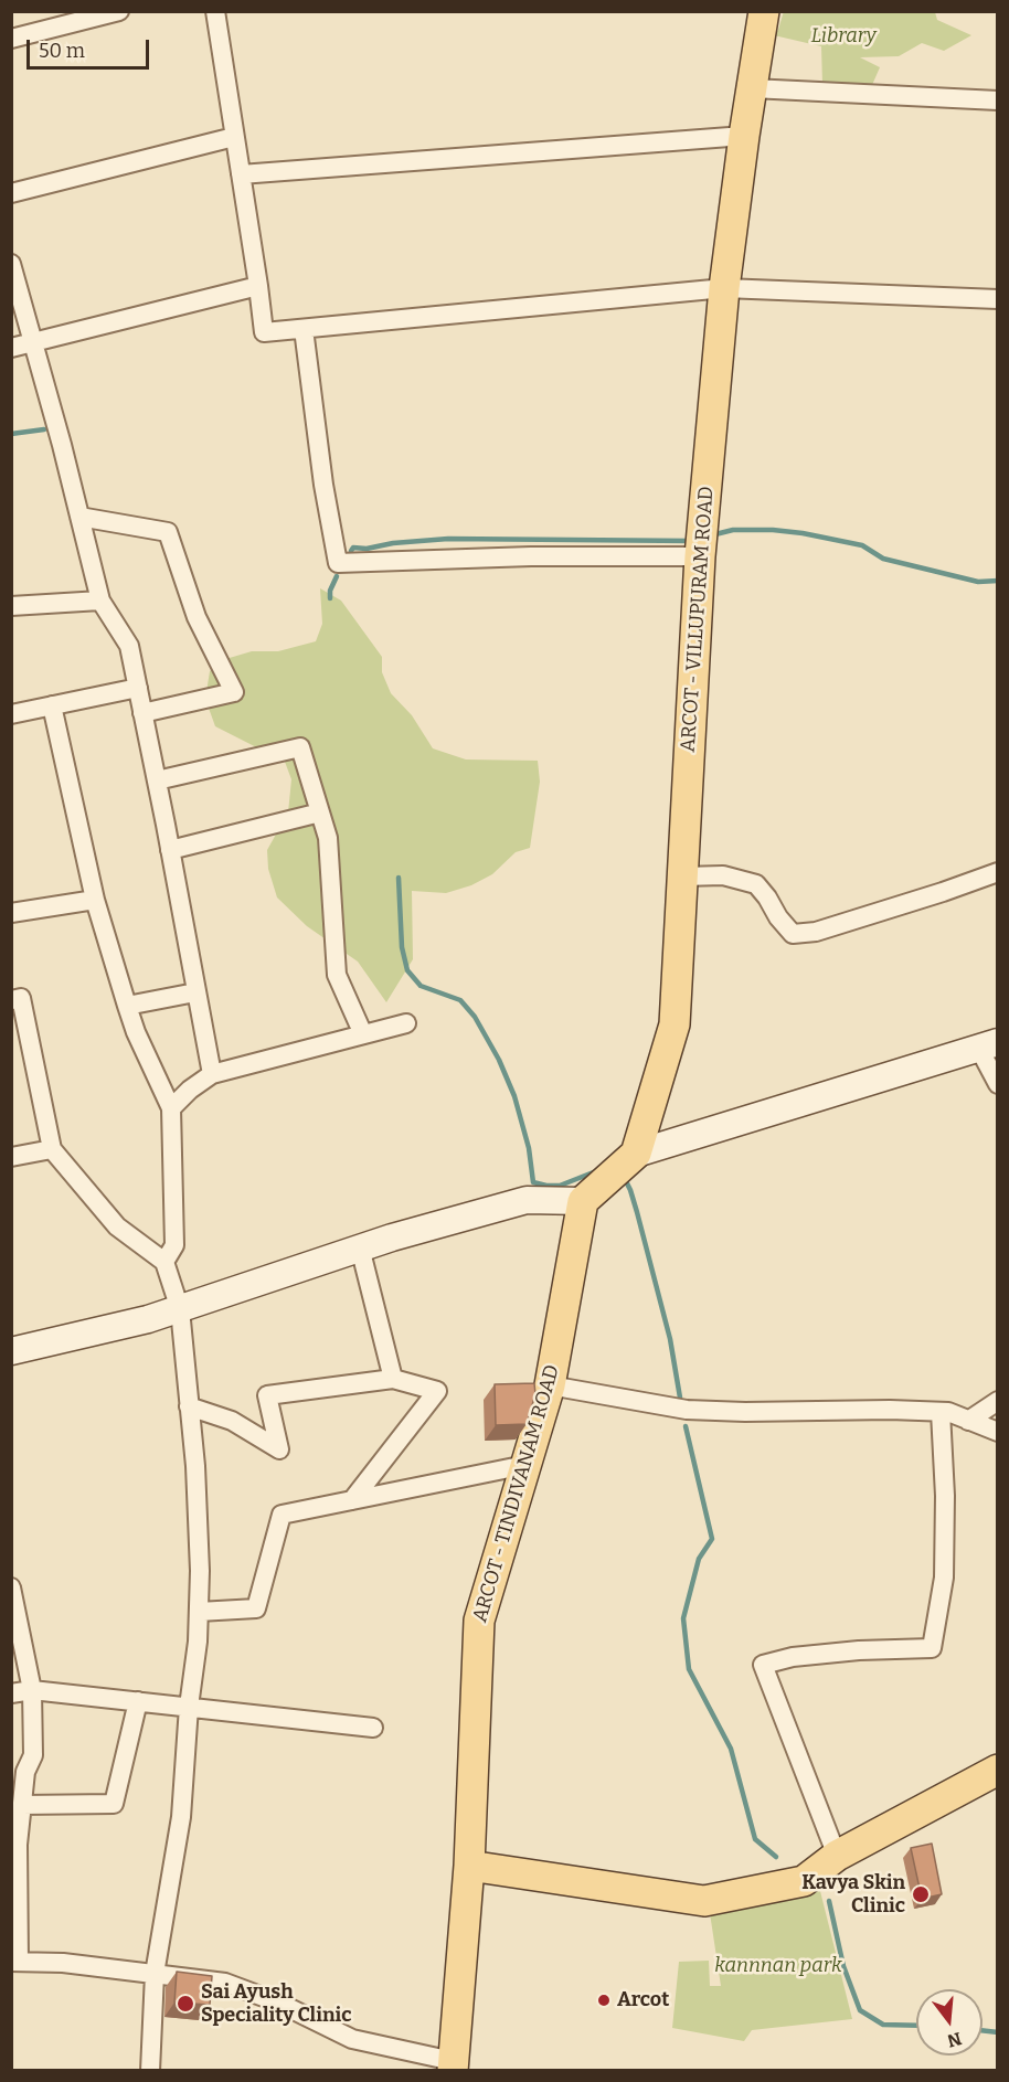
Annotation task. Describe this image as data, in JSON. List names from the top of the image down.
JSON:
{
  "streets": {
    "main road": ["ARCOT - VILLUPURAM ROAD", "ARCOT - TINDIVANAM ROAD"]
  },
  "parks": ["Library", "kannnan park"],
  "places": ["Kavya Skin Clinic", "Arcot", "Sai Ayush Speciality Clinic"],
  "scale_bar": "50 m",
  "north": "bottom"
}
